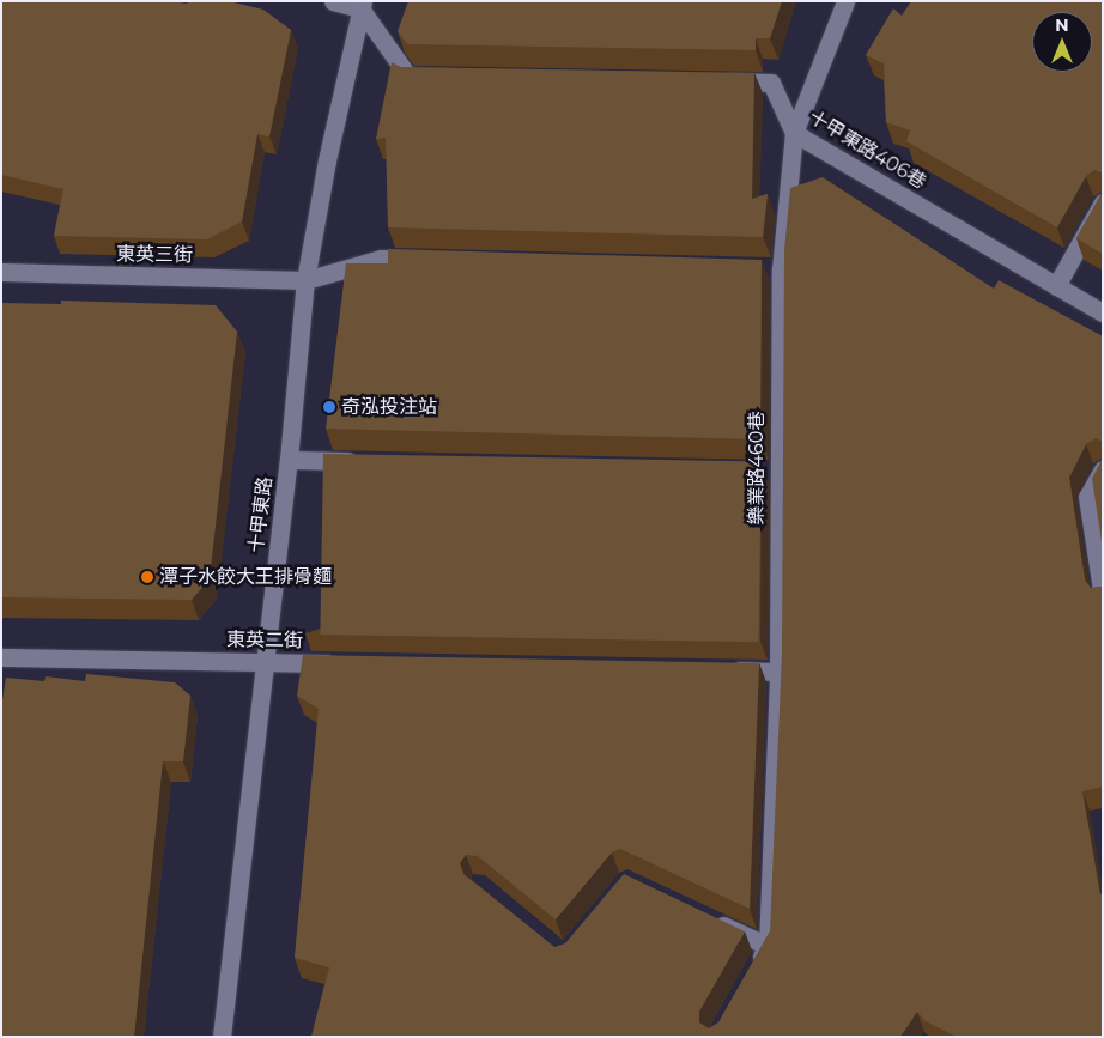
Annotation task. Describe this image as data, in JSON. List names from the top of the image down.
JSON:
{
  "streets": {
    "street": [
      "十甲東路406巷",
      "東英三街",
      "樂業路460巷",
      "十甲東路",
      "東英二街"
    ]
  },
  "crossings": [
    ["十甲東路406巷", "樂業路460巷"],
    ["東英三街", "十甲東路"],
    ["十甲東路", "東英二街"]
  ],
  "places": ["奇泓投注站", "潭子水餃大王排骨麵"],
  "north": "top"
}
